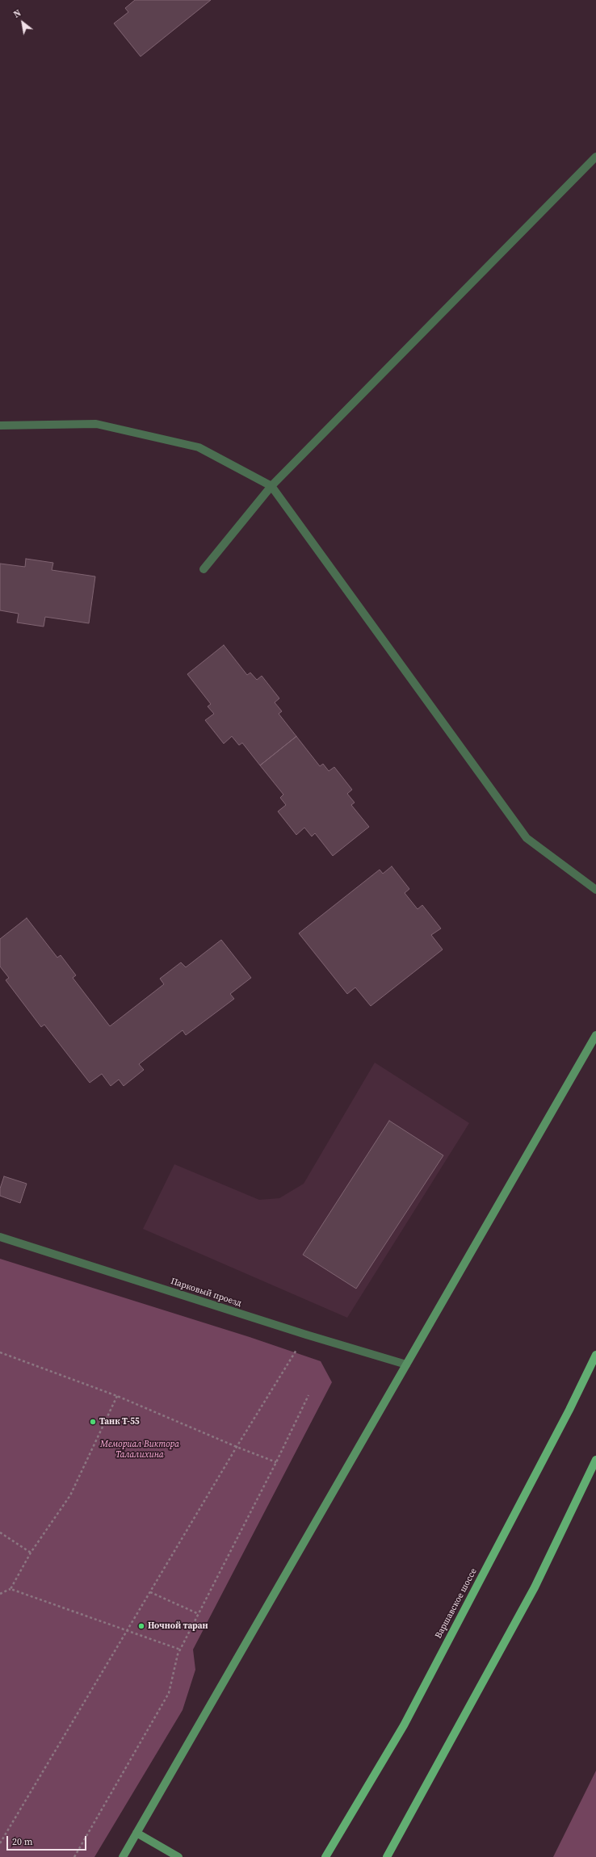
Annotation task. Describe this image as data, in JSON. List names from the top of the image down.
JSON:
{
  "streets": {
    "main road": ["Варшавское шоссе"],
    "street": ["Парковый проезд"]
  },
  "parks": ["Мемориал Виктора Талалихина"],
  "places": ["Танк Т-55", "Ночной таран"],
  "scale_bar": "20 m",
  "north": "top left"
}
